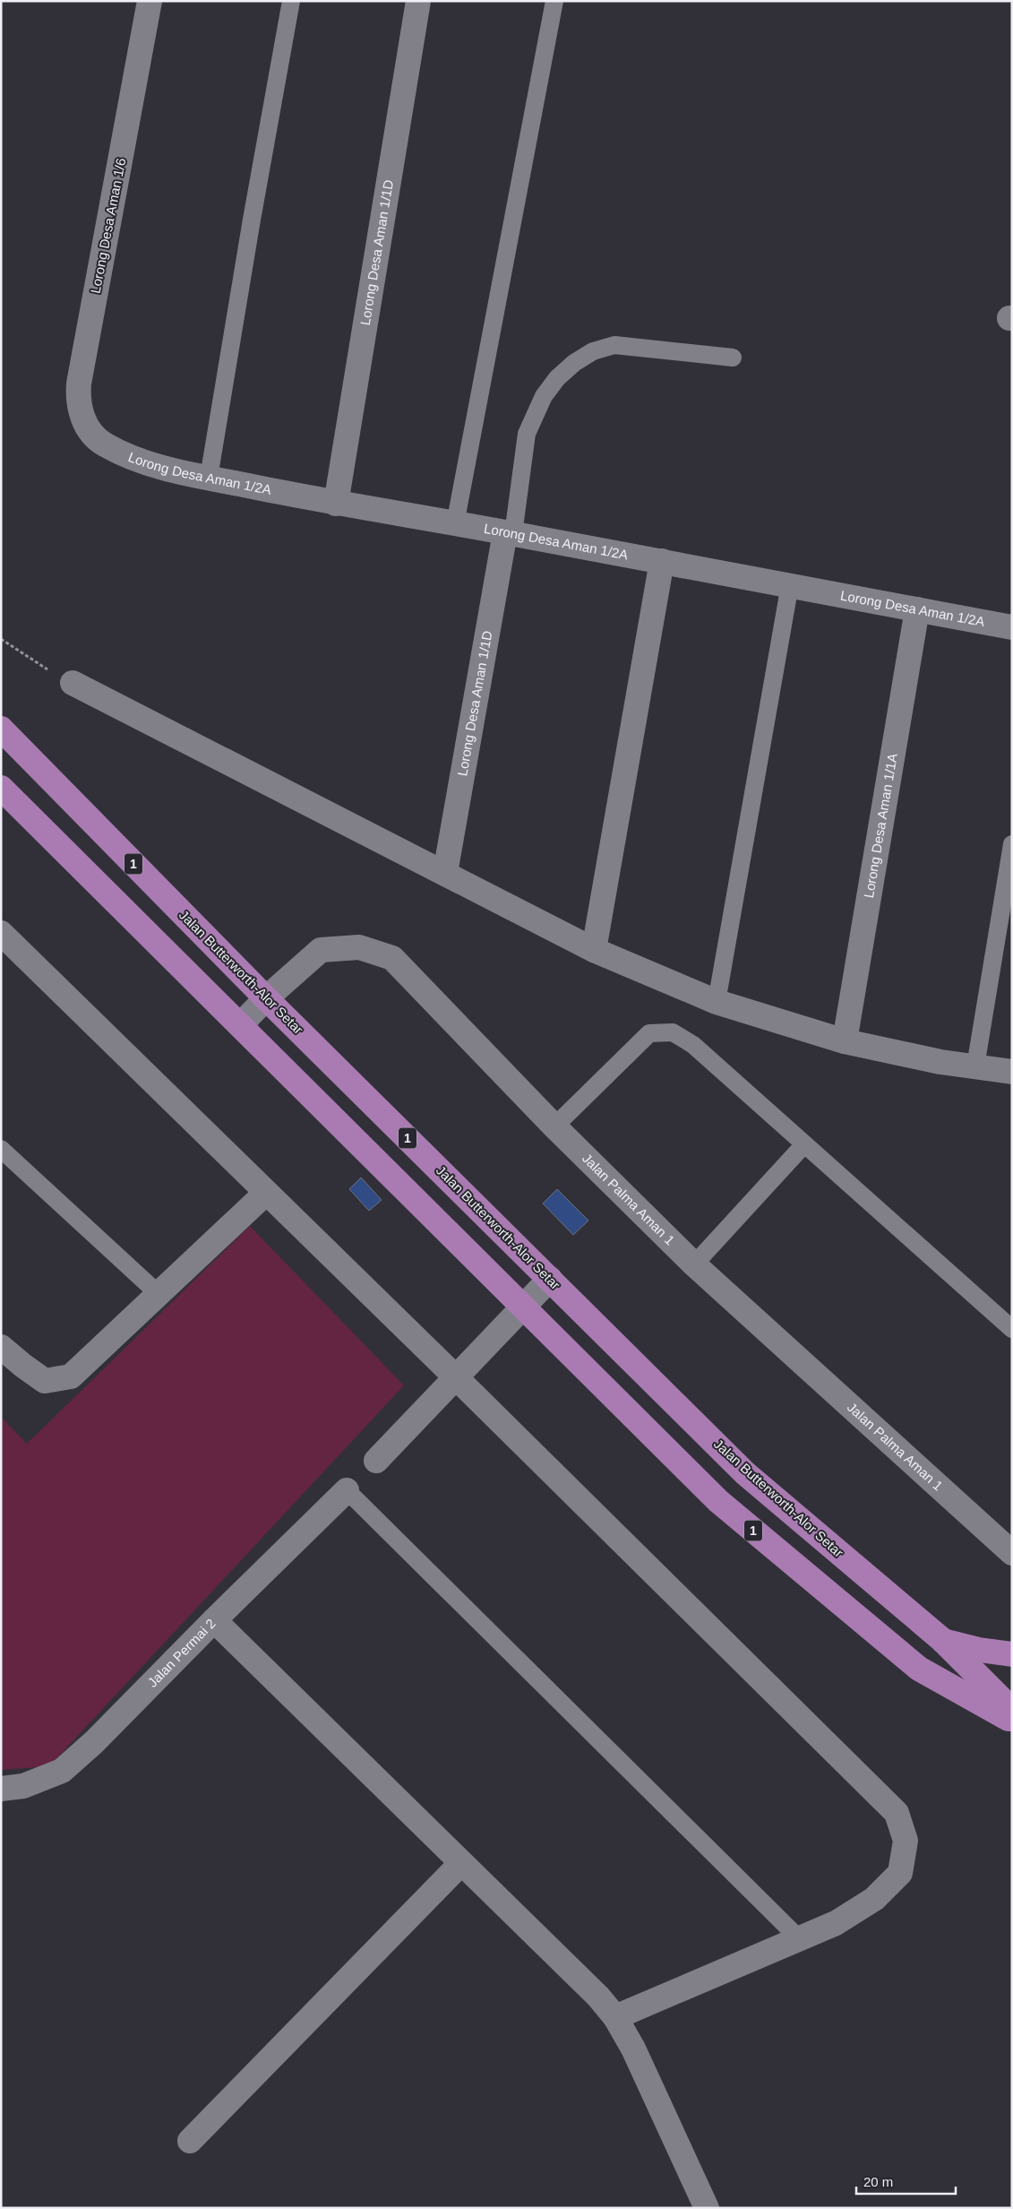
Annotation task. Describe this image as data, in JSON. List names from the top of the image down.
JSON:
{
  "streets": {
    "main road": ["1", "Jalan Butterworth-Alor Setar"],
    "street": [
      "Lorong Desa Aman 1/6",
      "Lorong Desa Aman 1/1D",
      "Lorong Desa Aman 1/2A",
      "Lorong Desa Aman 1/1A",
      "Jalan Palma Aman 1",
      "Jalan Permai 2"
    ]
  },
  "crossings": [
    ["Lorong Desa Aman 1/6", "Lorong Desa Aman 1/2A"],
    ["Lorong Desa Aman 1/1D", "Lorong Desa Aman 1/2A"],
    ["Lorong Desa Aman 1/2A", "Lorong Desa Aman 1/1A"],
    ["1", "Jalan Palma Aman 1"],
    ["Jalan Butterworth-Alor Setar", "Jalan Palma Aman 1"]
  ],
  "scale_bar": "20 m"
}
